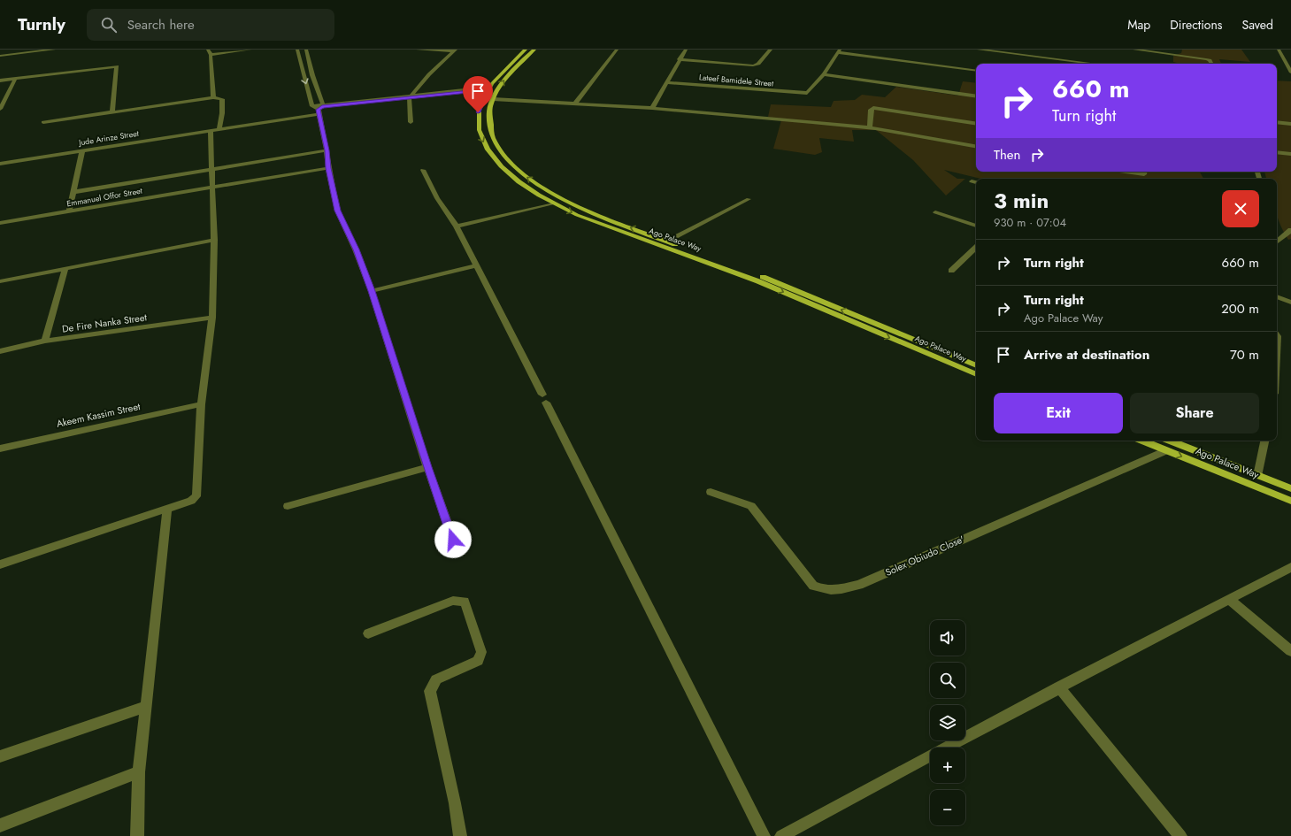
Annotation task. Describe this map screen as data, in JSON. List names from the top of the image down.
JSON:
{
  "streets": {
    "main road": ["Ago Palace Way"],
    "street": [
      "Lateef Bamidele Street",
      "Jude Arinze Street",
      "Emmanuel Offor Street",
      "De Fire Nanka Street",
      "Akeem Kassim Street",
      "Solex Obiudo Close'"
    ]
  },
  "crossings": [
    ["Jude Arinze Street", "Ago Palace Way"],
    ["Ago Palace Way", "Solex Obiudo Close'"]
  ],
  "page": {
    "header": "Turnly",
    "search": "Search here",
    "nav": ["Map", "Directions", "Saved"],
    "turn": ["660 m", "Turn right"],
    "then": "Then",
    "heading": ["3 min", "930 m · 07:04"],
    "list": [
      {
        "name": "Turn right",
        "value": "660 m"
      },
      {
        "name": "Turn right",
        "note": "Ago Palace Way",
        "value": "200 m"
      },
      {
        "name": "Arrive at destination",
        "value": "70 m"
      }
    ],
    "buttons": ["Exit", "Share"],
    "map_buttons": ["+", "−"]
  }
}
